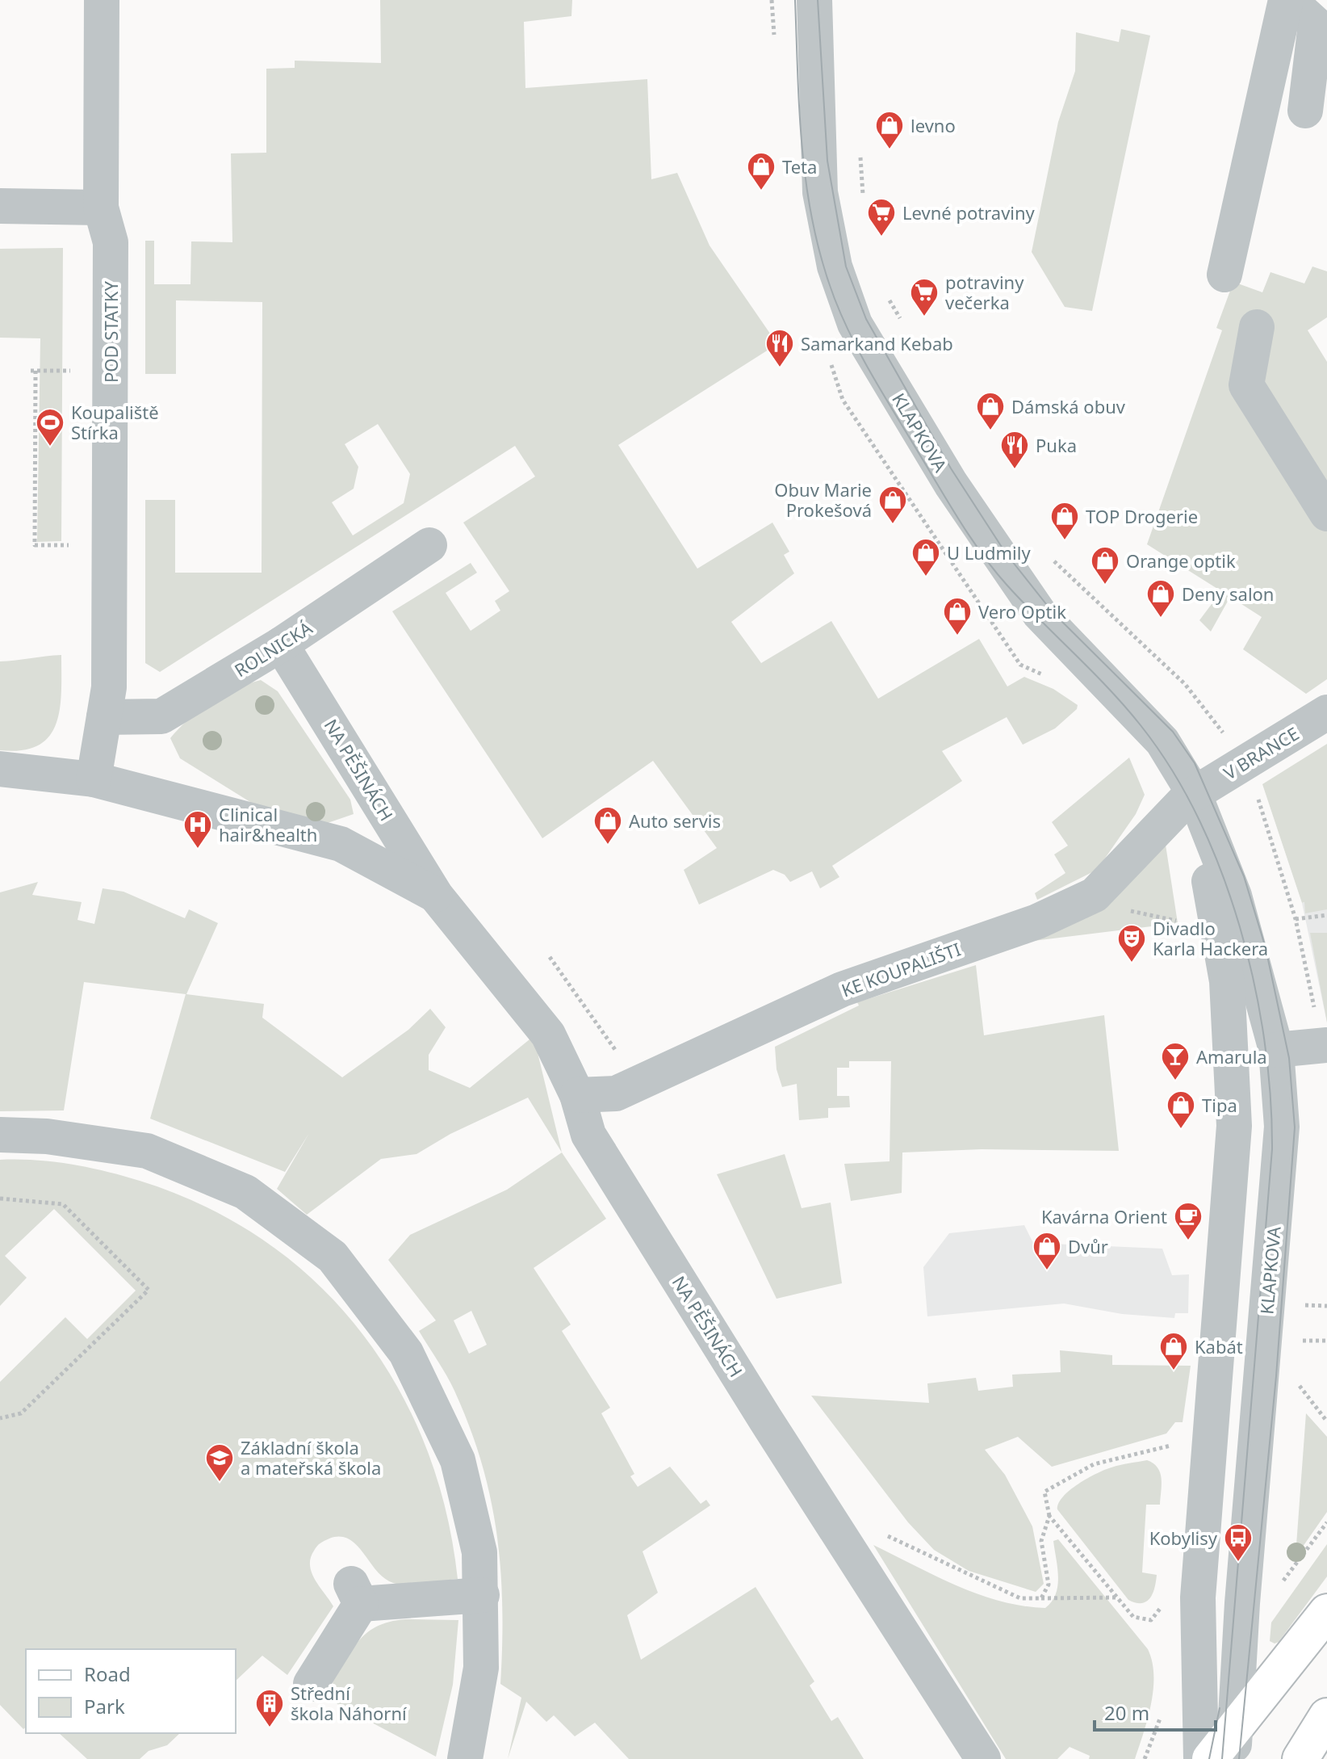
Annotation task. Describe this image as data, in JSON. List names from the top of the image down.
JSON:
{
  "streets": {
    "street": [
      "POD STATKY",
      "KLAPKOVA",
      "ROLNICKÁ",
      "V BRANCE",
      "NA PĚŠINÁCH",
      "KE KOUPALIŠTI"
    ]
  },
  "crossings": [
    ["POD STATKY", "ROLNICKÁ"],
    ["POD STATKY", "NA PĚŠINÁCH"],
    ["KLAPKOVA", "V BRANCE"],
    ["KLAPKOVA", "KE KOUPALIŠTI"],
    ["ROLNICKÁ", "NA PĚŠINÁCH"],
    ["V BRANCE", "KE KOUPALIŠTI"],
    ["NA PĚŠINÁCH", "KE KOUPALIŠTI"]
  ],
  "places": {
    "shop": [
      "levno",
      "Teta",
      "Dámská obuv",
      "Obuv Marie Prokešová",
      "TOP Drogerie",
      "U Ludmily",
      "Orange optik",
      "Deny salon",
      "Vero Optik",
      "Auto servis",
      "Tipa",
      "Dvůr",
      "Kabát"
    ],
    "supermarket": ["Levné potraviny", "potraviny večerka"],
    "restaurant": ["Samarkand Kebab", "Puka"],
    "sports": ["Koupaliště Stírka"],
    "hospital": ["Clinical hair&health"],
    "theatre": ["Divadlo Karla Hackera"],
    "bar": ["Amarula"],
    "cafe": ["Kavárna Orient"],
    "school or university": ["Základní škola a mateřská škola"],
    "bus stop": ["Kobylisy"],
    "building": ["Střední škola Náhorní"]
  },
  "legend": ["Road", "Park"],
  "scale_bar": "20 m"
}
